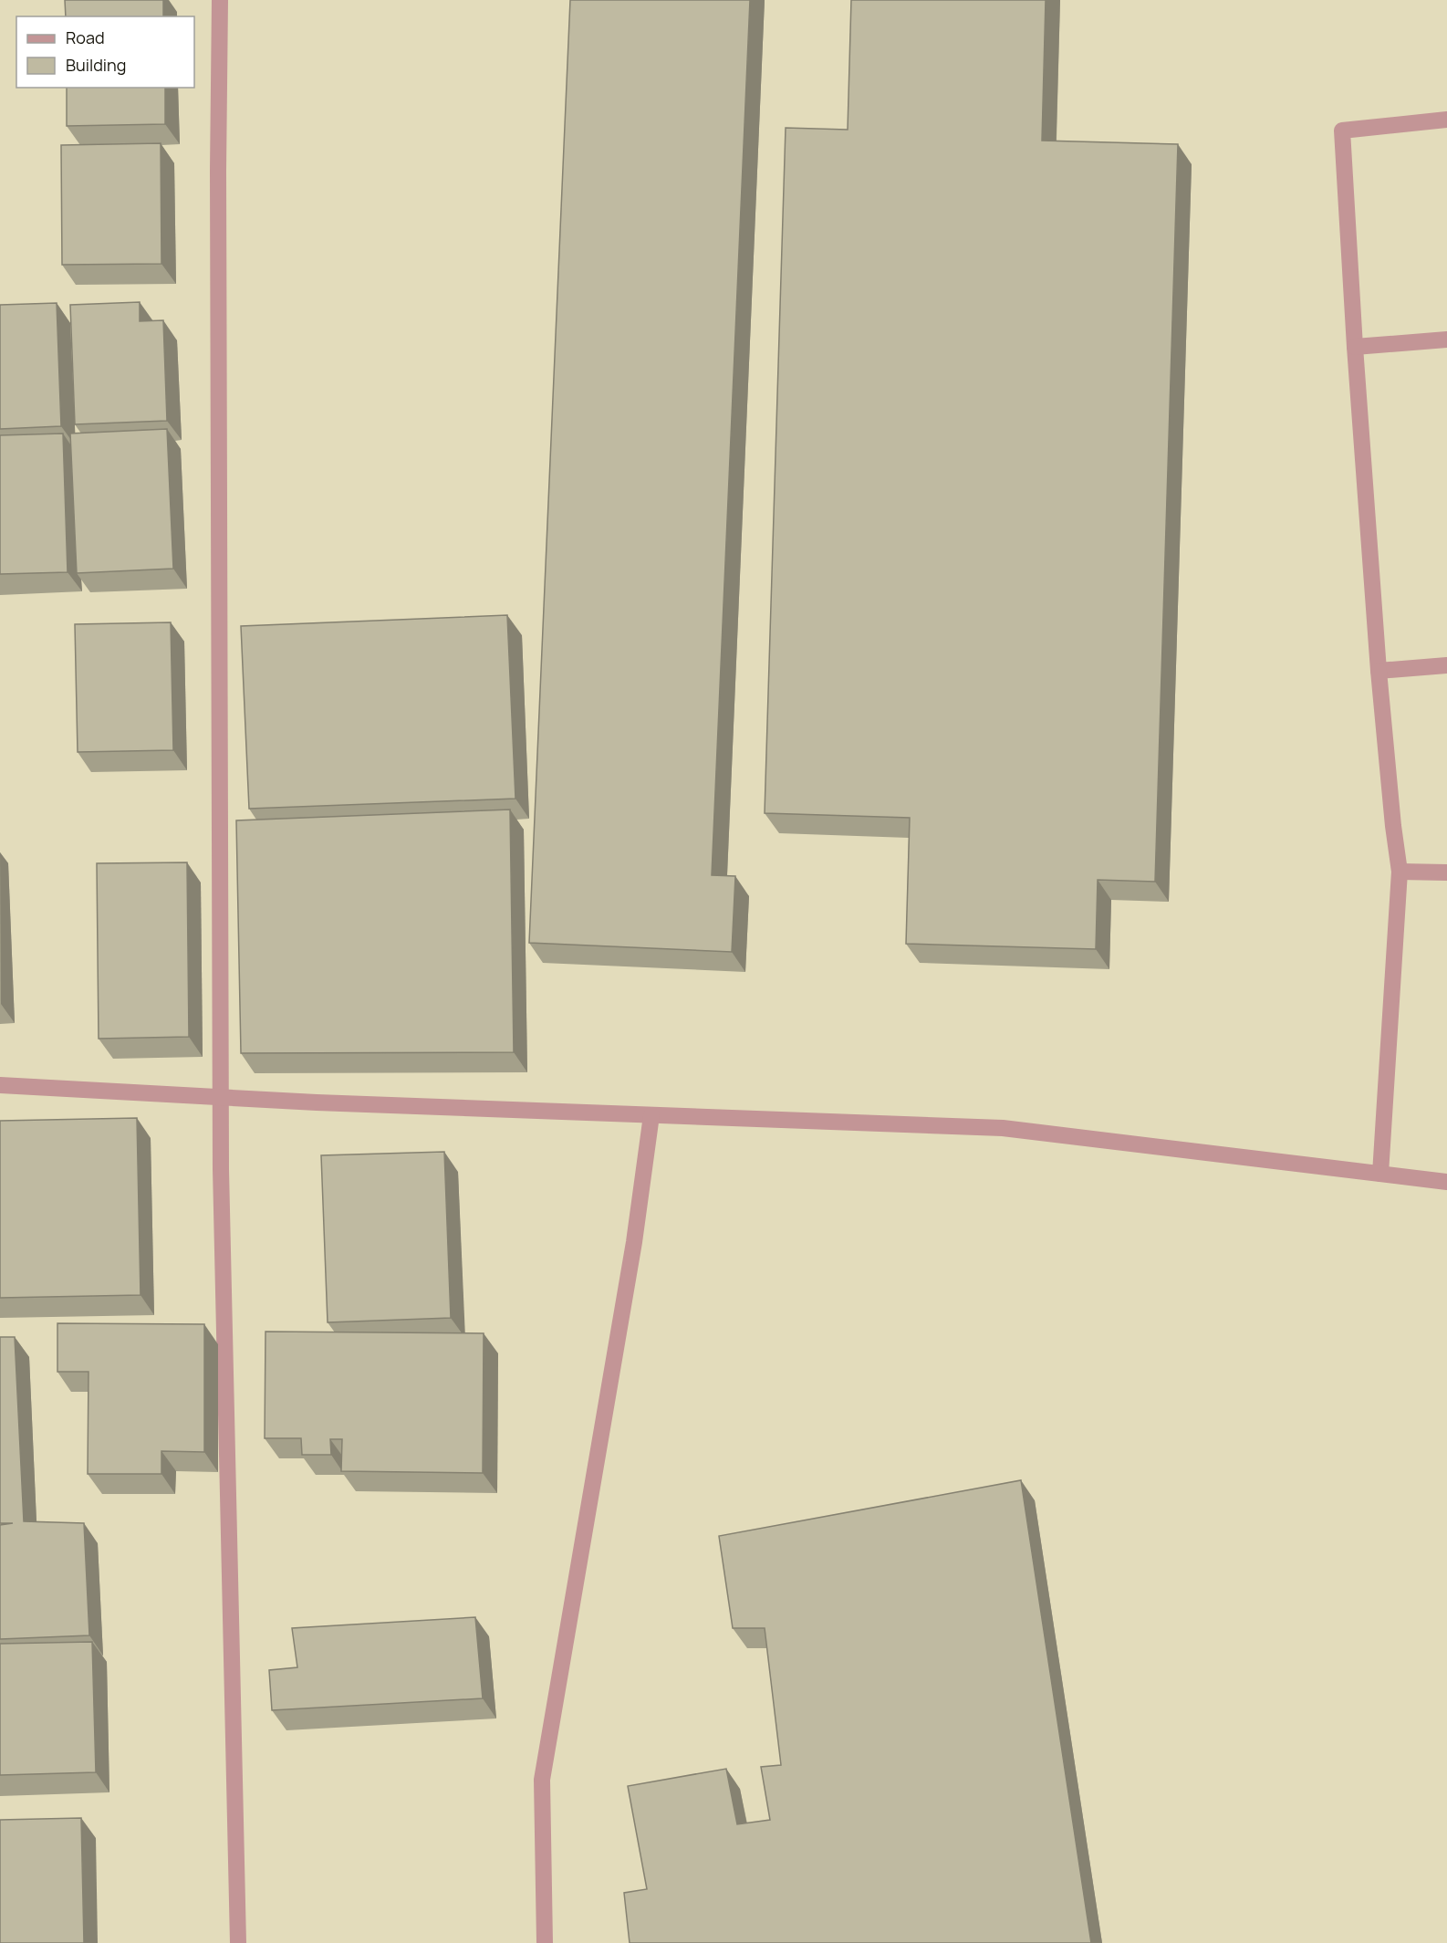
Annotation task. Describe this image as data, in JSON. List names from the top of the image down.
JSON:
{
  "legend": ["Road", "Building"]
}
